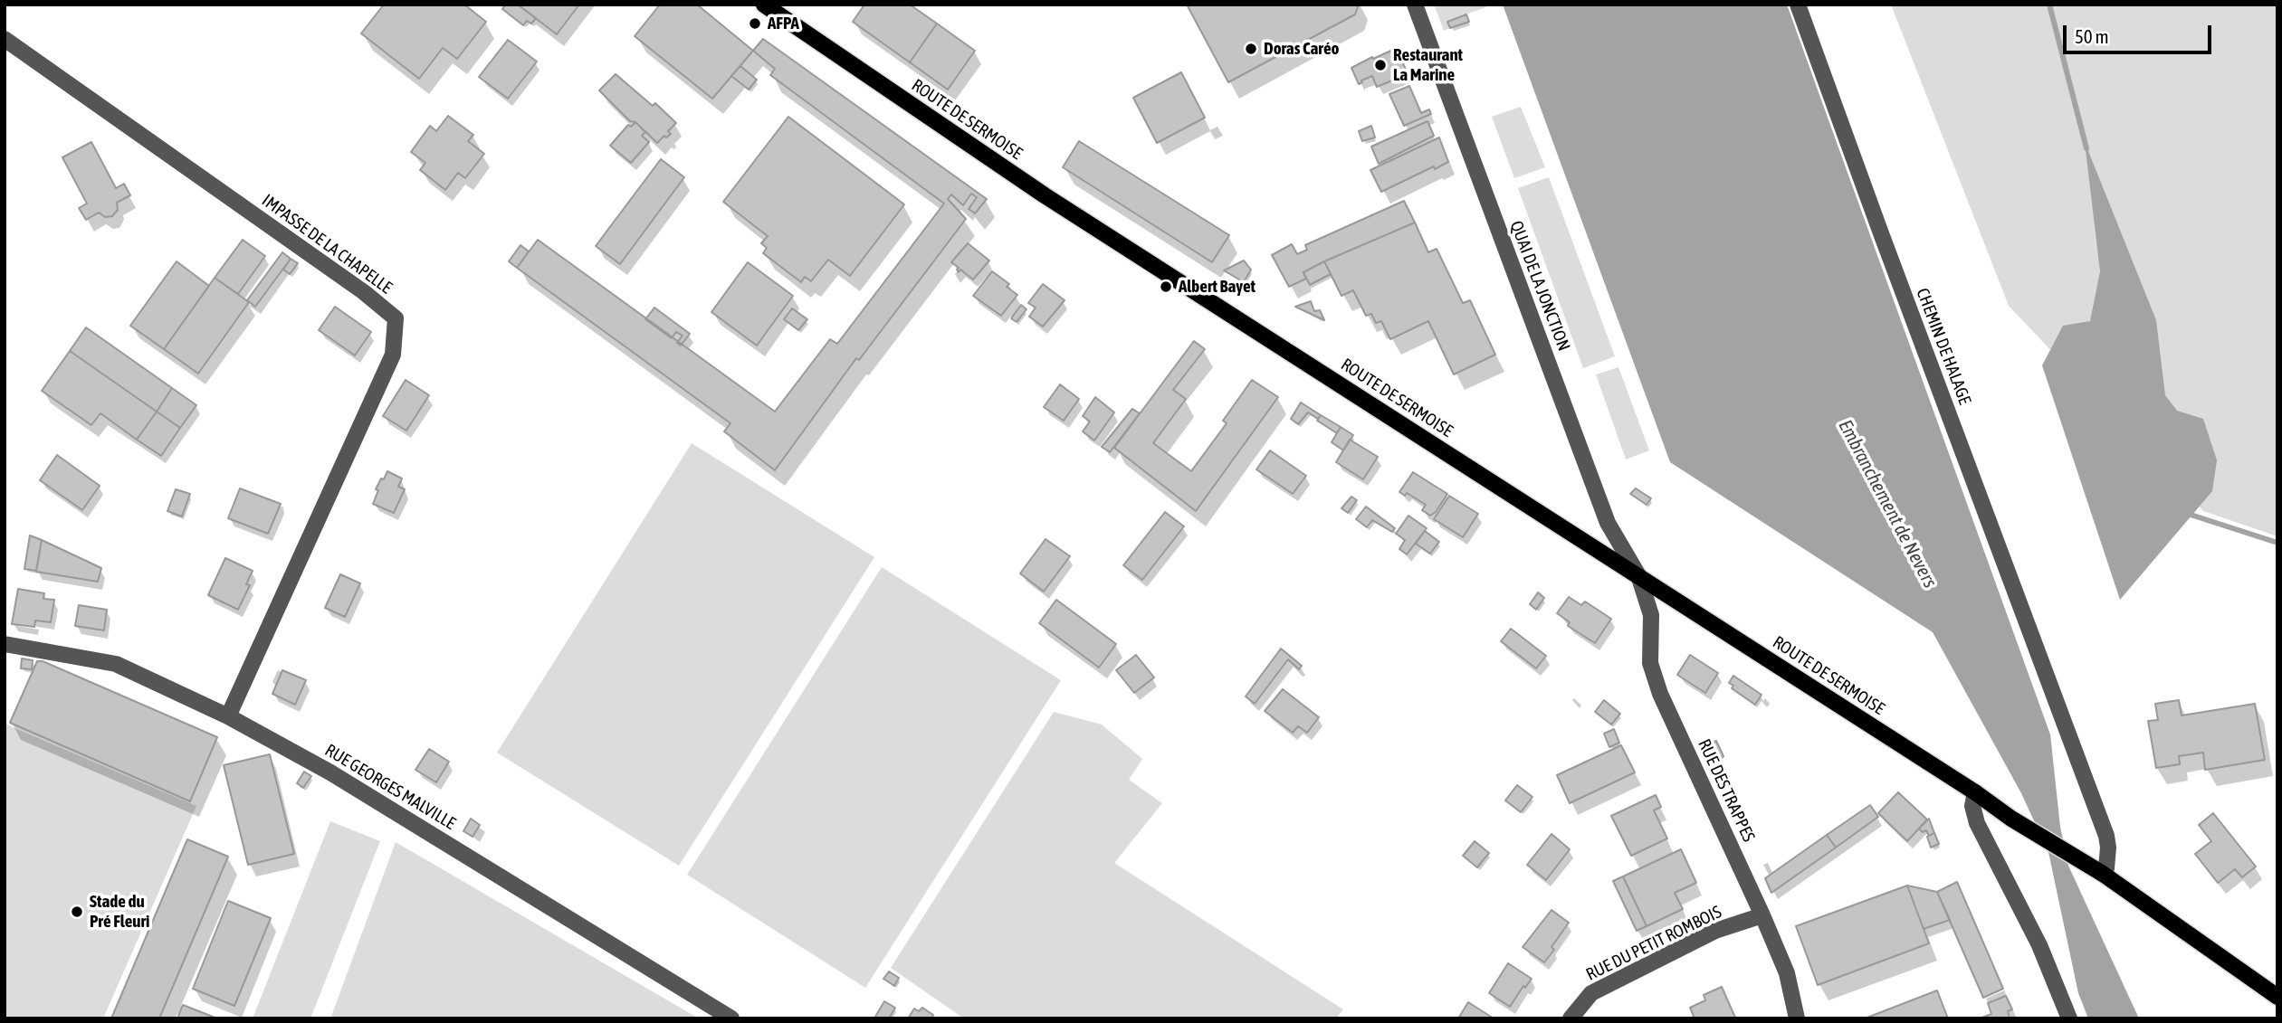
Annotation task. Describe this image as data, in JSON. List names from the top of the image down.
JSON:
{
  "streets": {
    "main road": ["ROUTE DE SERMOISE"],
    "street": [
      "IMPASSE DE LA CHAPELLE",
      "QUAI DE LA JONCTION",
      "CHEMIN DE HALAGE",
      "RUE GEORGES MALVILLE",
      "RUE DES TRAPPES",
      "RUE DU PETIT ROMBOIS"
    ]
  },
  "crossings": [
    ["ROUTE DE SERMOISE", "QUAI DE LA JONCTION"],
    ["ROUTE DE SERMOISE", "CHEMIN DE HALAGE"],
    ["ROUTE DE SERMOISE", "RUE DES TRAPPES"],
    ["IMPASSE DE LA CHAPELLE", "RUE GEORGES MALVILLE"],
    ["QUAI DE LA JONCTION", "RUE DES TRAPPES"],
    ["RUE DES TRAPPES", "RUE DU PETIT ROMBOIS"]
  ],
  "water": ["Embranchement de Nevers"],
  "places": [
    "AFPA",
    "Doras Caréo",
    "Restaurant La Marine",
    "Albert Bayet",
    "Stade du Pré Fleuri"
  ],
  "scale_bar": "50 m"
}
